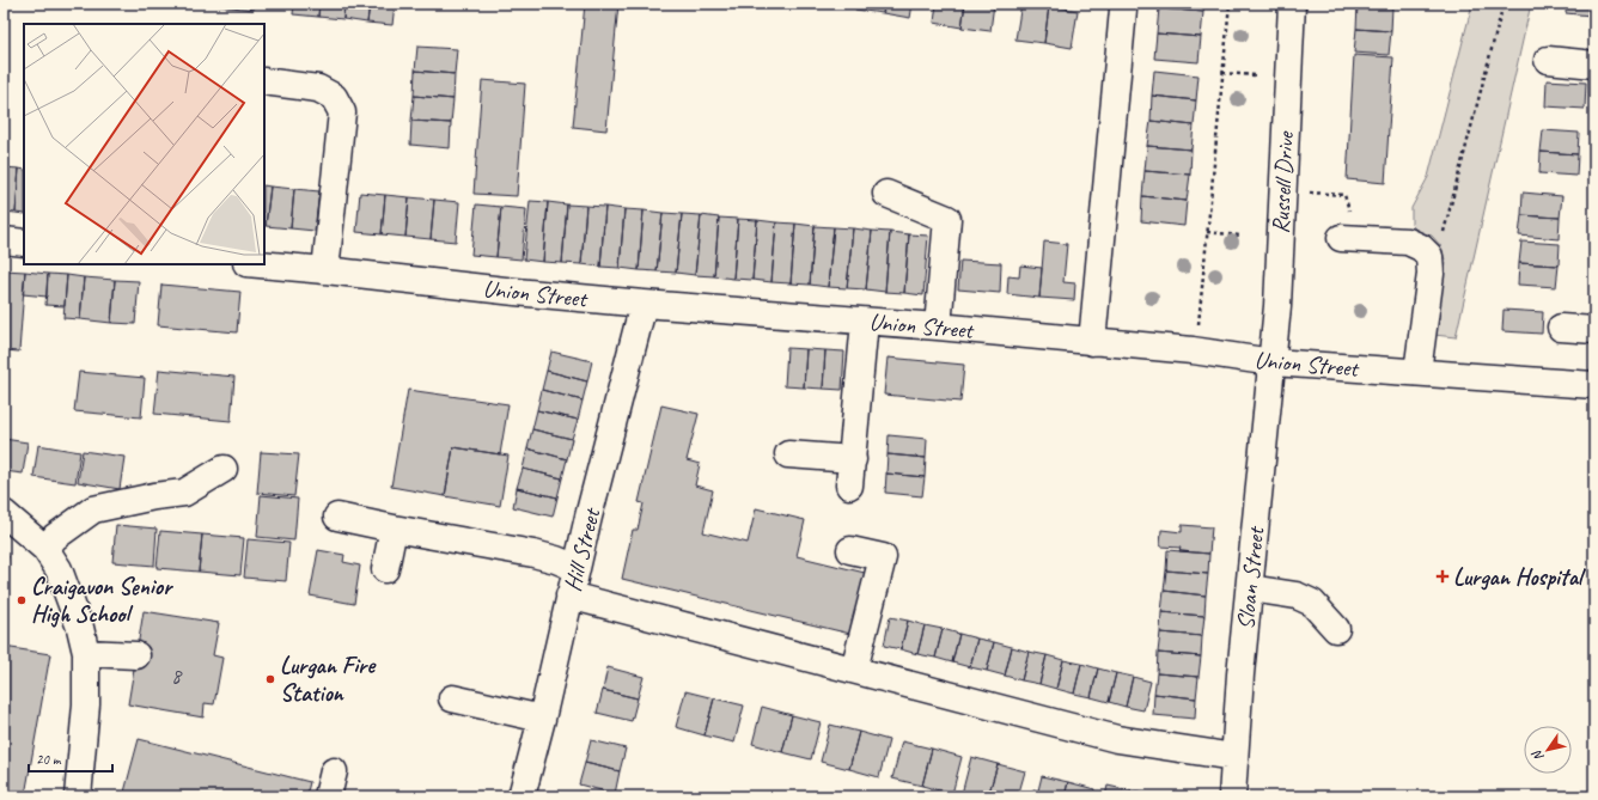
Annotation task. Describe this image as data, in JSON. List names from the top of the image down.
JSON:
{
  "streets": {
    "street": [
      "Russell Drive",
      "Union Street",
      "Hill Street",
      "Sloan Street"
    ]
  },
  "crossings": [
    ["Russell Drive", "Union Street"],
    ["Russell Drive", "Sloan Street"],
    ["Union Street", "Hill Street"],
    ["Union Street", "Sloan Street"]
  ],
  "places": {
    "health": ["Lurgan Hospital"],
    "other": ["Craigavon Senior High School", "Lurgan Fire Station"]
  },
  "house_numbers": ["8"],
  "scale_bar": "20 m",
  "north": "bottom left"
}
